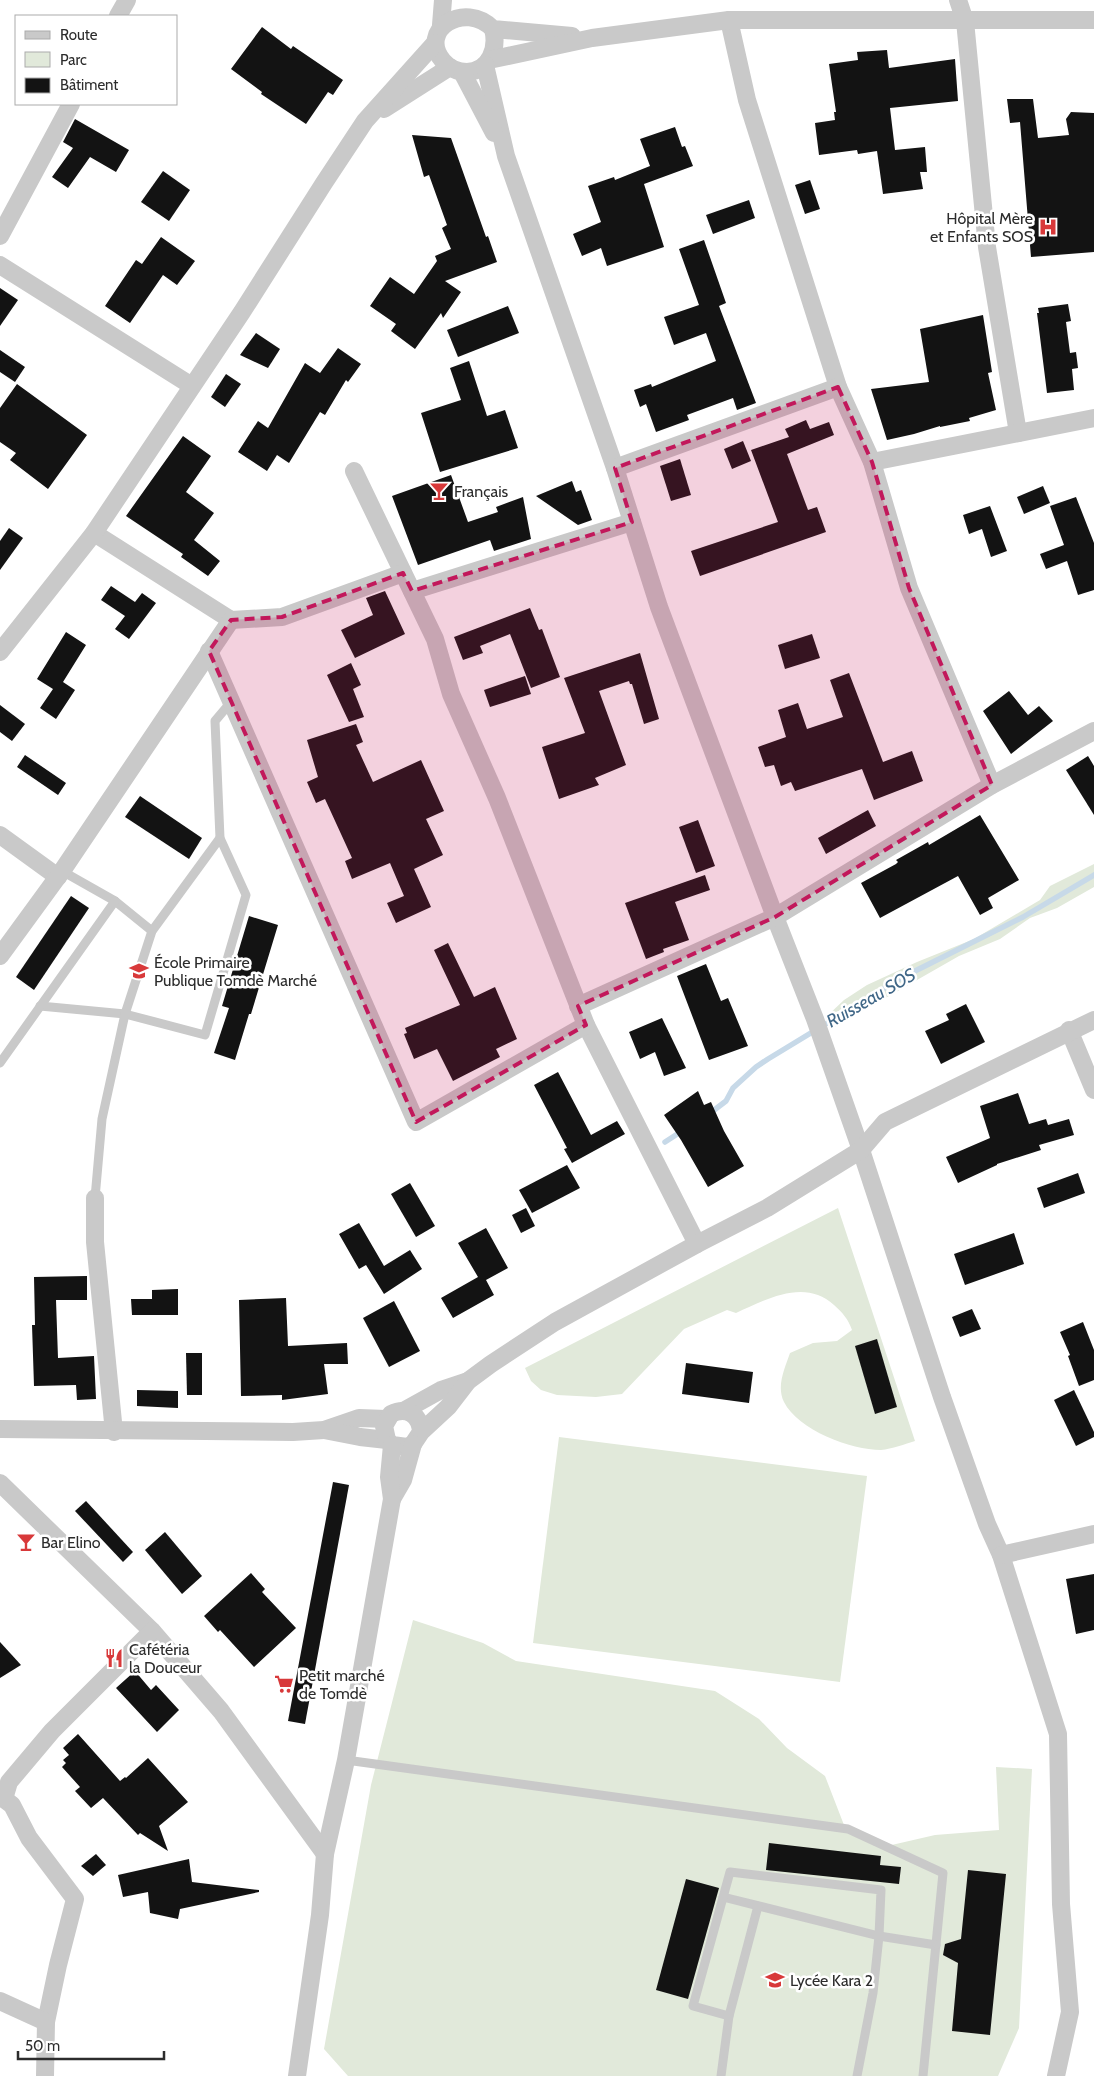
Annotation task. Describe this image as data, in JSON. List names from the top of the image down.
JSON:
{
  "water": ["Ruisseau SOS"],
  "places": {
    "hospital": ["Hôpital Mère et Enfants SOS"],
    "bar": ["Français", "Bar Elino"],
    "school or university": ["École Primaire Publique Tomdè Marché", "Lycée Kara 2"],
    "restaurant": ["Cafétéria la Douceur"],
    "supermarket": ["Petit marché de Tomdè"]
  },
  "legend": ["Route", "Parc", "Bâtiment"],
  "scale_bar": "50 m"
}
